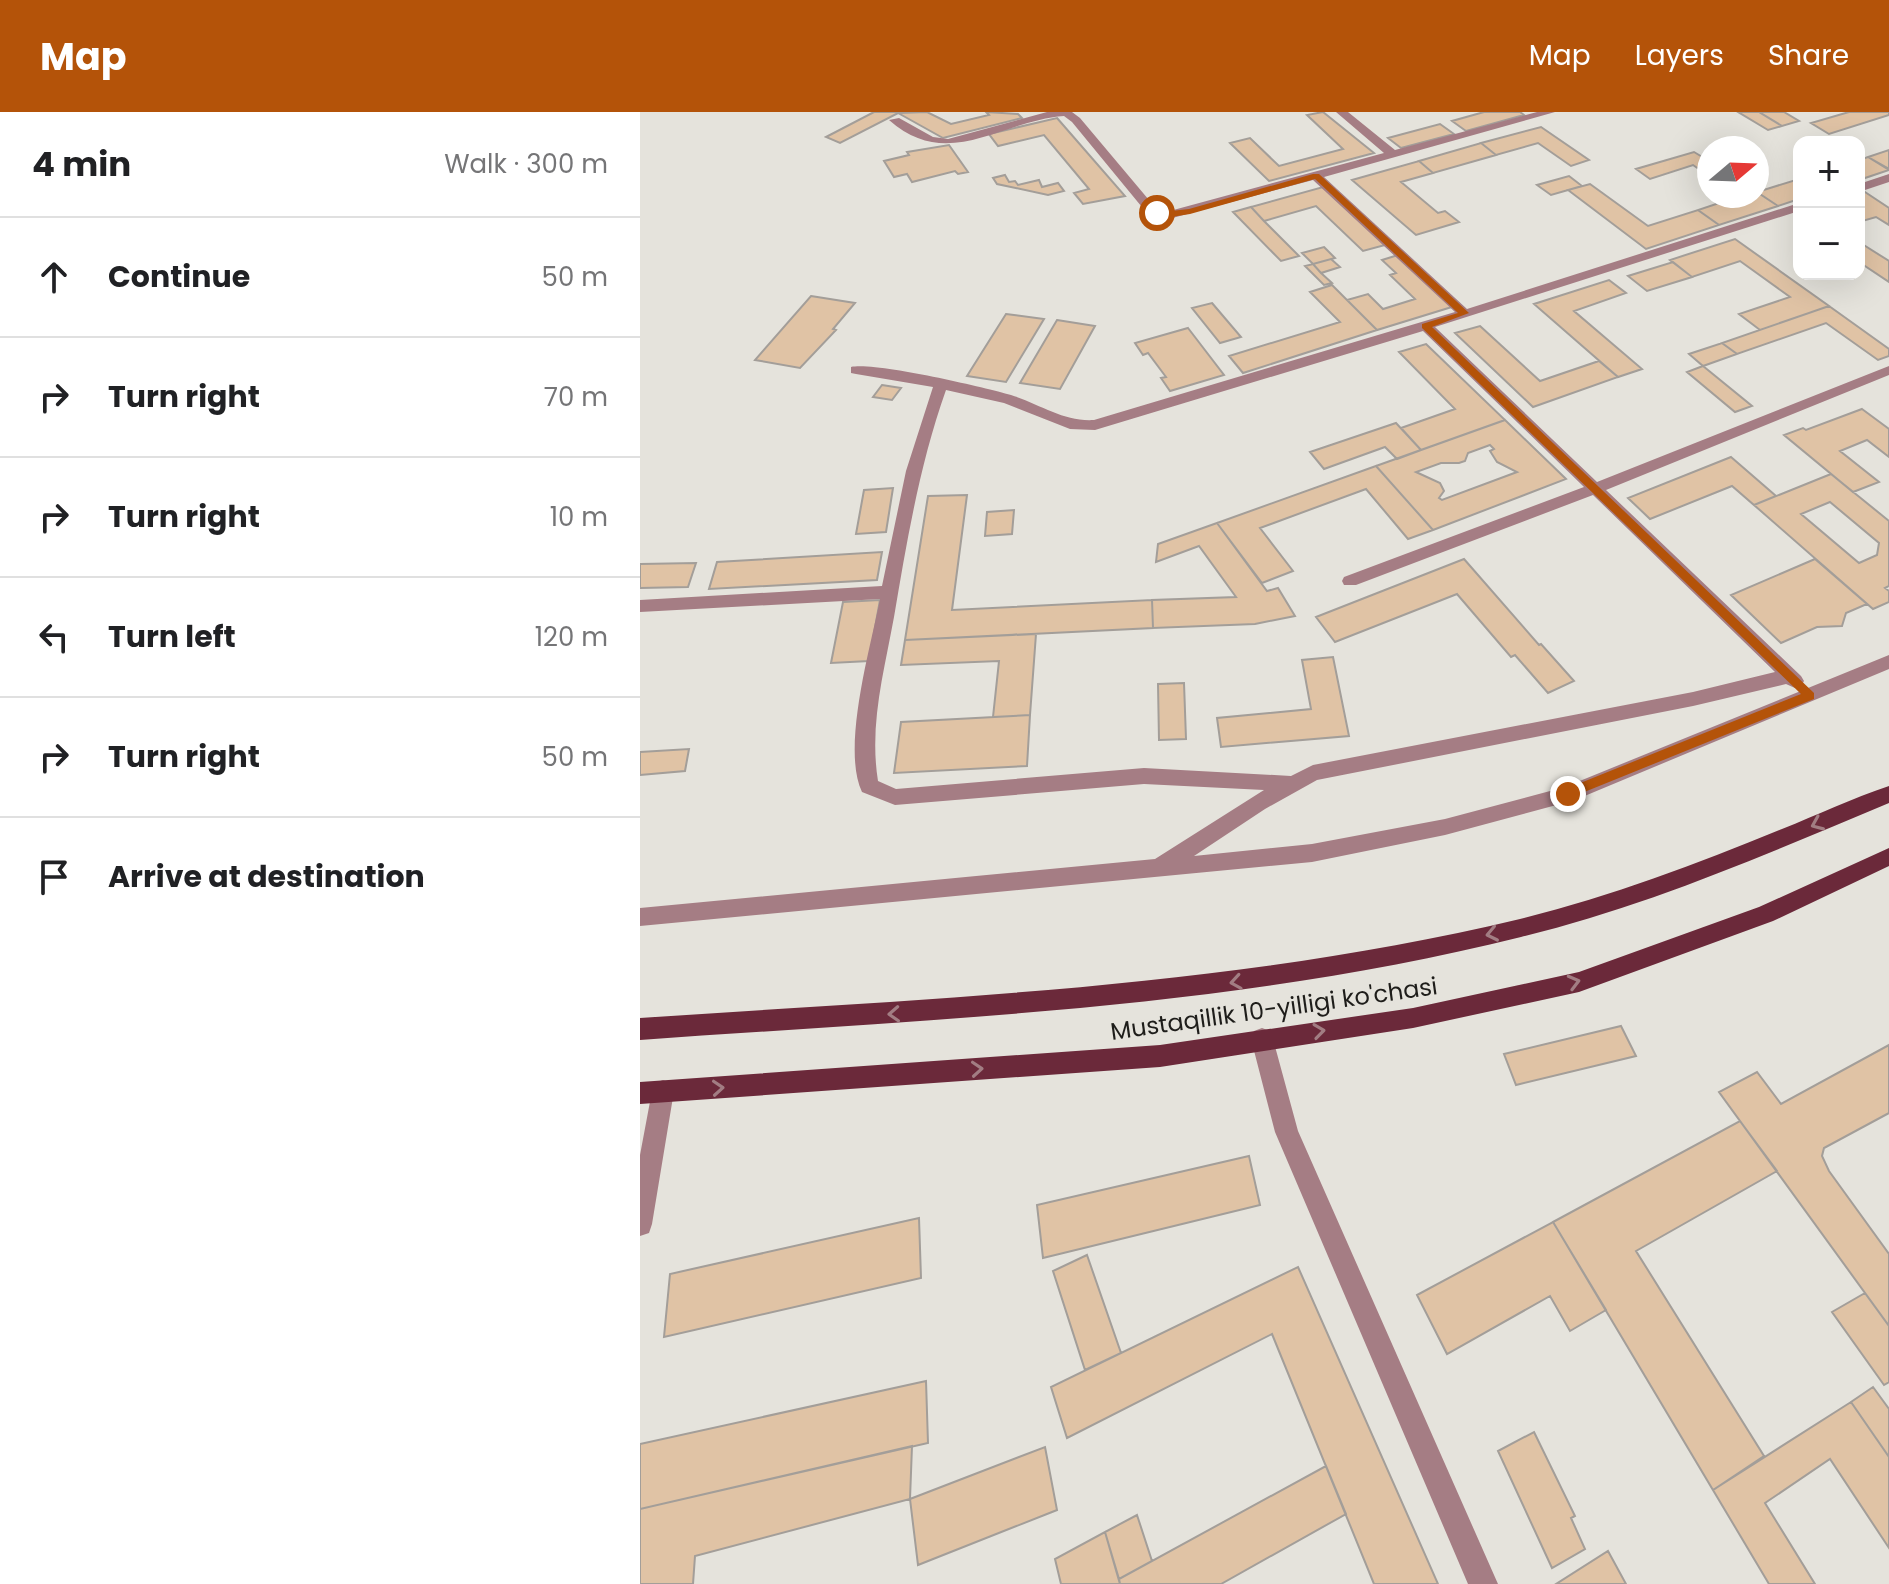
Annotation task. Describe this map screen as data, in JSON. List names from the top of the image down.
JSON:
{
  "streets": {
    "main road": ["Mustaqillik 10-yilligi ko'chasi"]
  },
  "north": "right",
  "page": {
    "header": "Map",
    "nav": ["Map", "Layers", "Share"],
    "heading": ["4 min", "Walk · 300 m"],
    "map_buttons": ["+", "−"],
    "list": [
      ["Continue", "50 m"],
      ["Turn right", "70 m"],
      ["Turn right", "10 m"],
      ["Turn left", "120 m"],
      ["Turn right", "50 m"],
      "Arrive at destination"
    ]
  }
}
